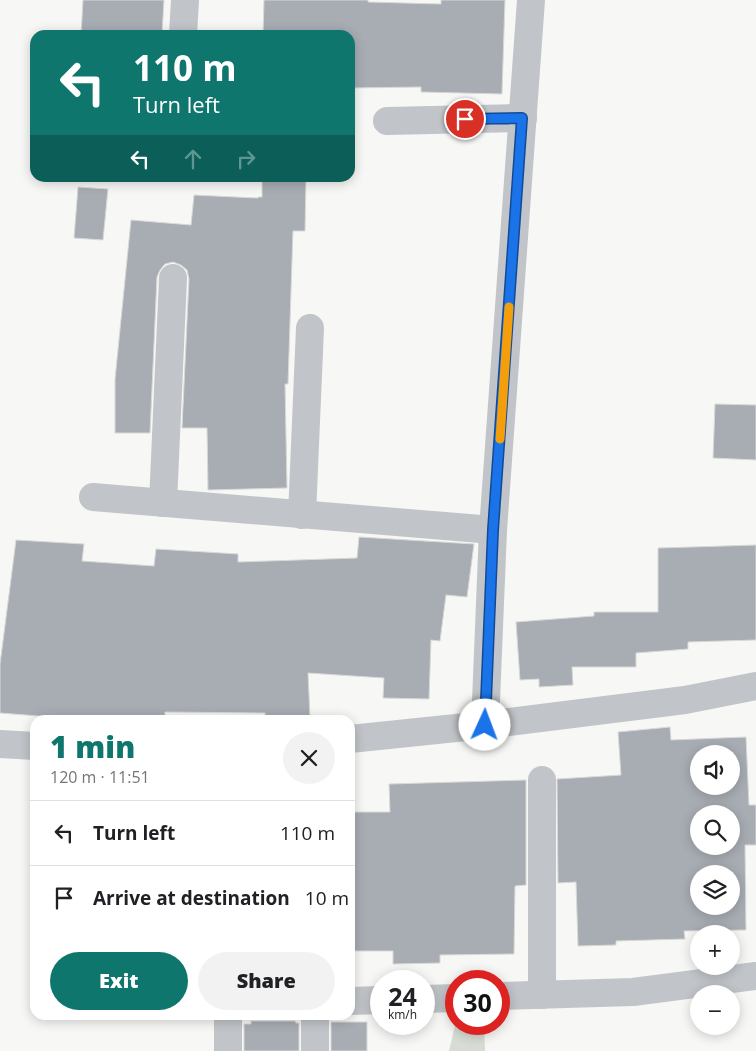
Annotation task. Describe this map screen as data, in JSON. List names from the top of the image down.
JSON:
{
  "page": {
    "turn": ["110 m", "Turn left"],
    "heading": ["1 min", "120 m · 11:51"],
    "map_buttons": ["+", "−"],
    "list": [
      {
        "name": "Turn left",
        "value": "110 m"
      },
      {
        "name": "Arrive at destination",
        "value": "10 m"
      }
    ],
    "buttons": ["Exit", "Share"],
    "speed": "24 km/h",
    "limit": "30"
  }
}
